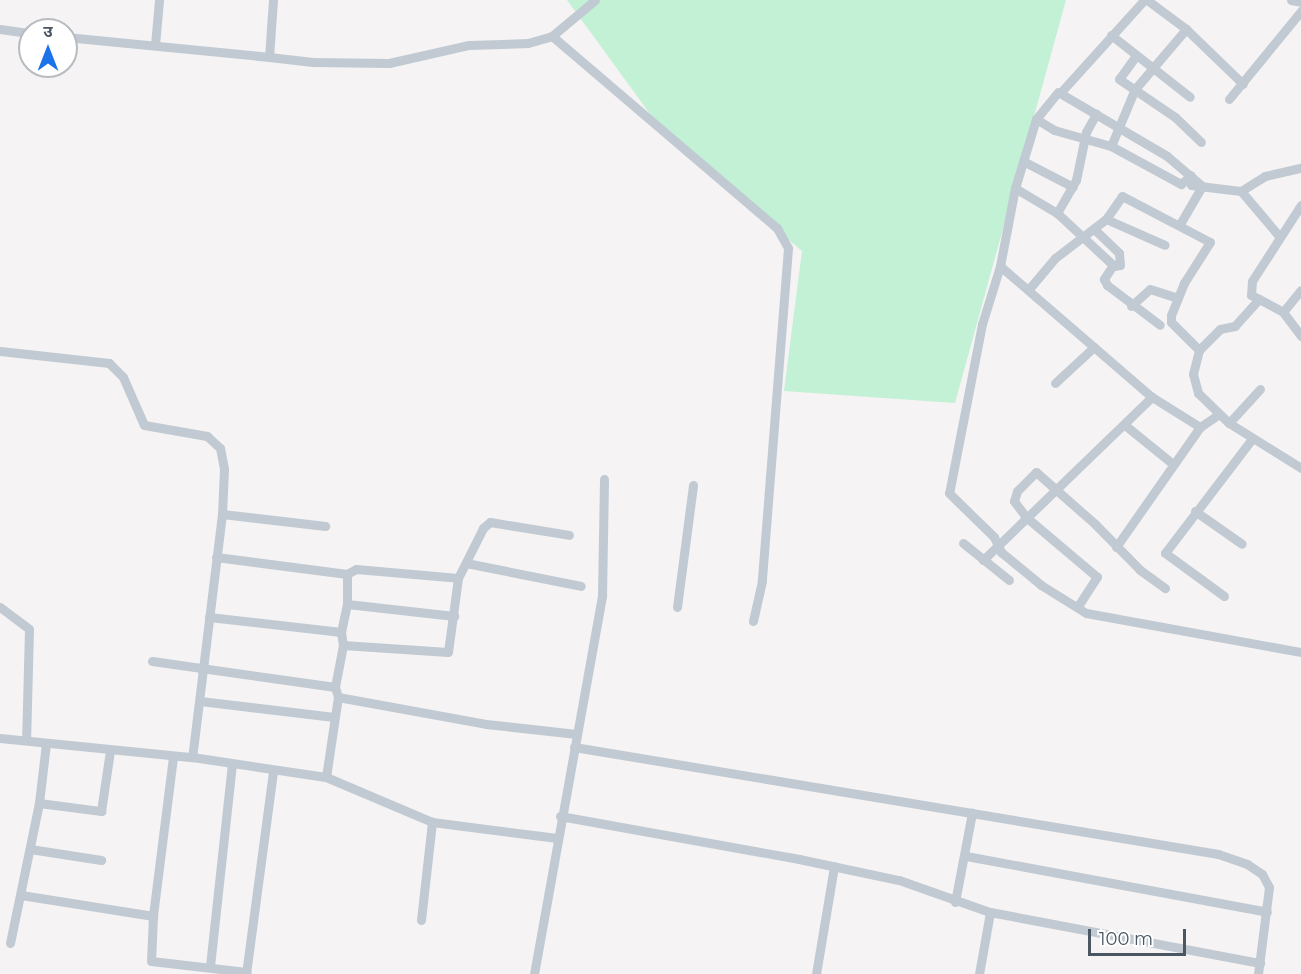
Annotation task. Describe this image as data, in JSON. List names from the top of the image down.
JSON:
{
  "scale_bar": "100 m",
  "north": "top"
}
